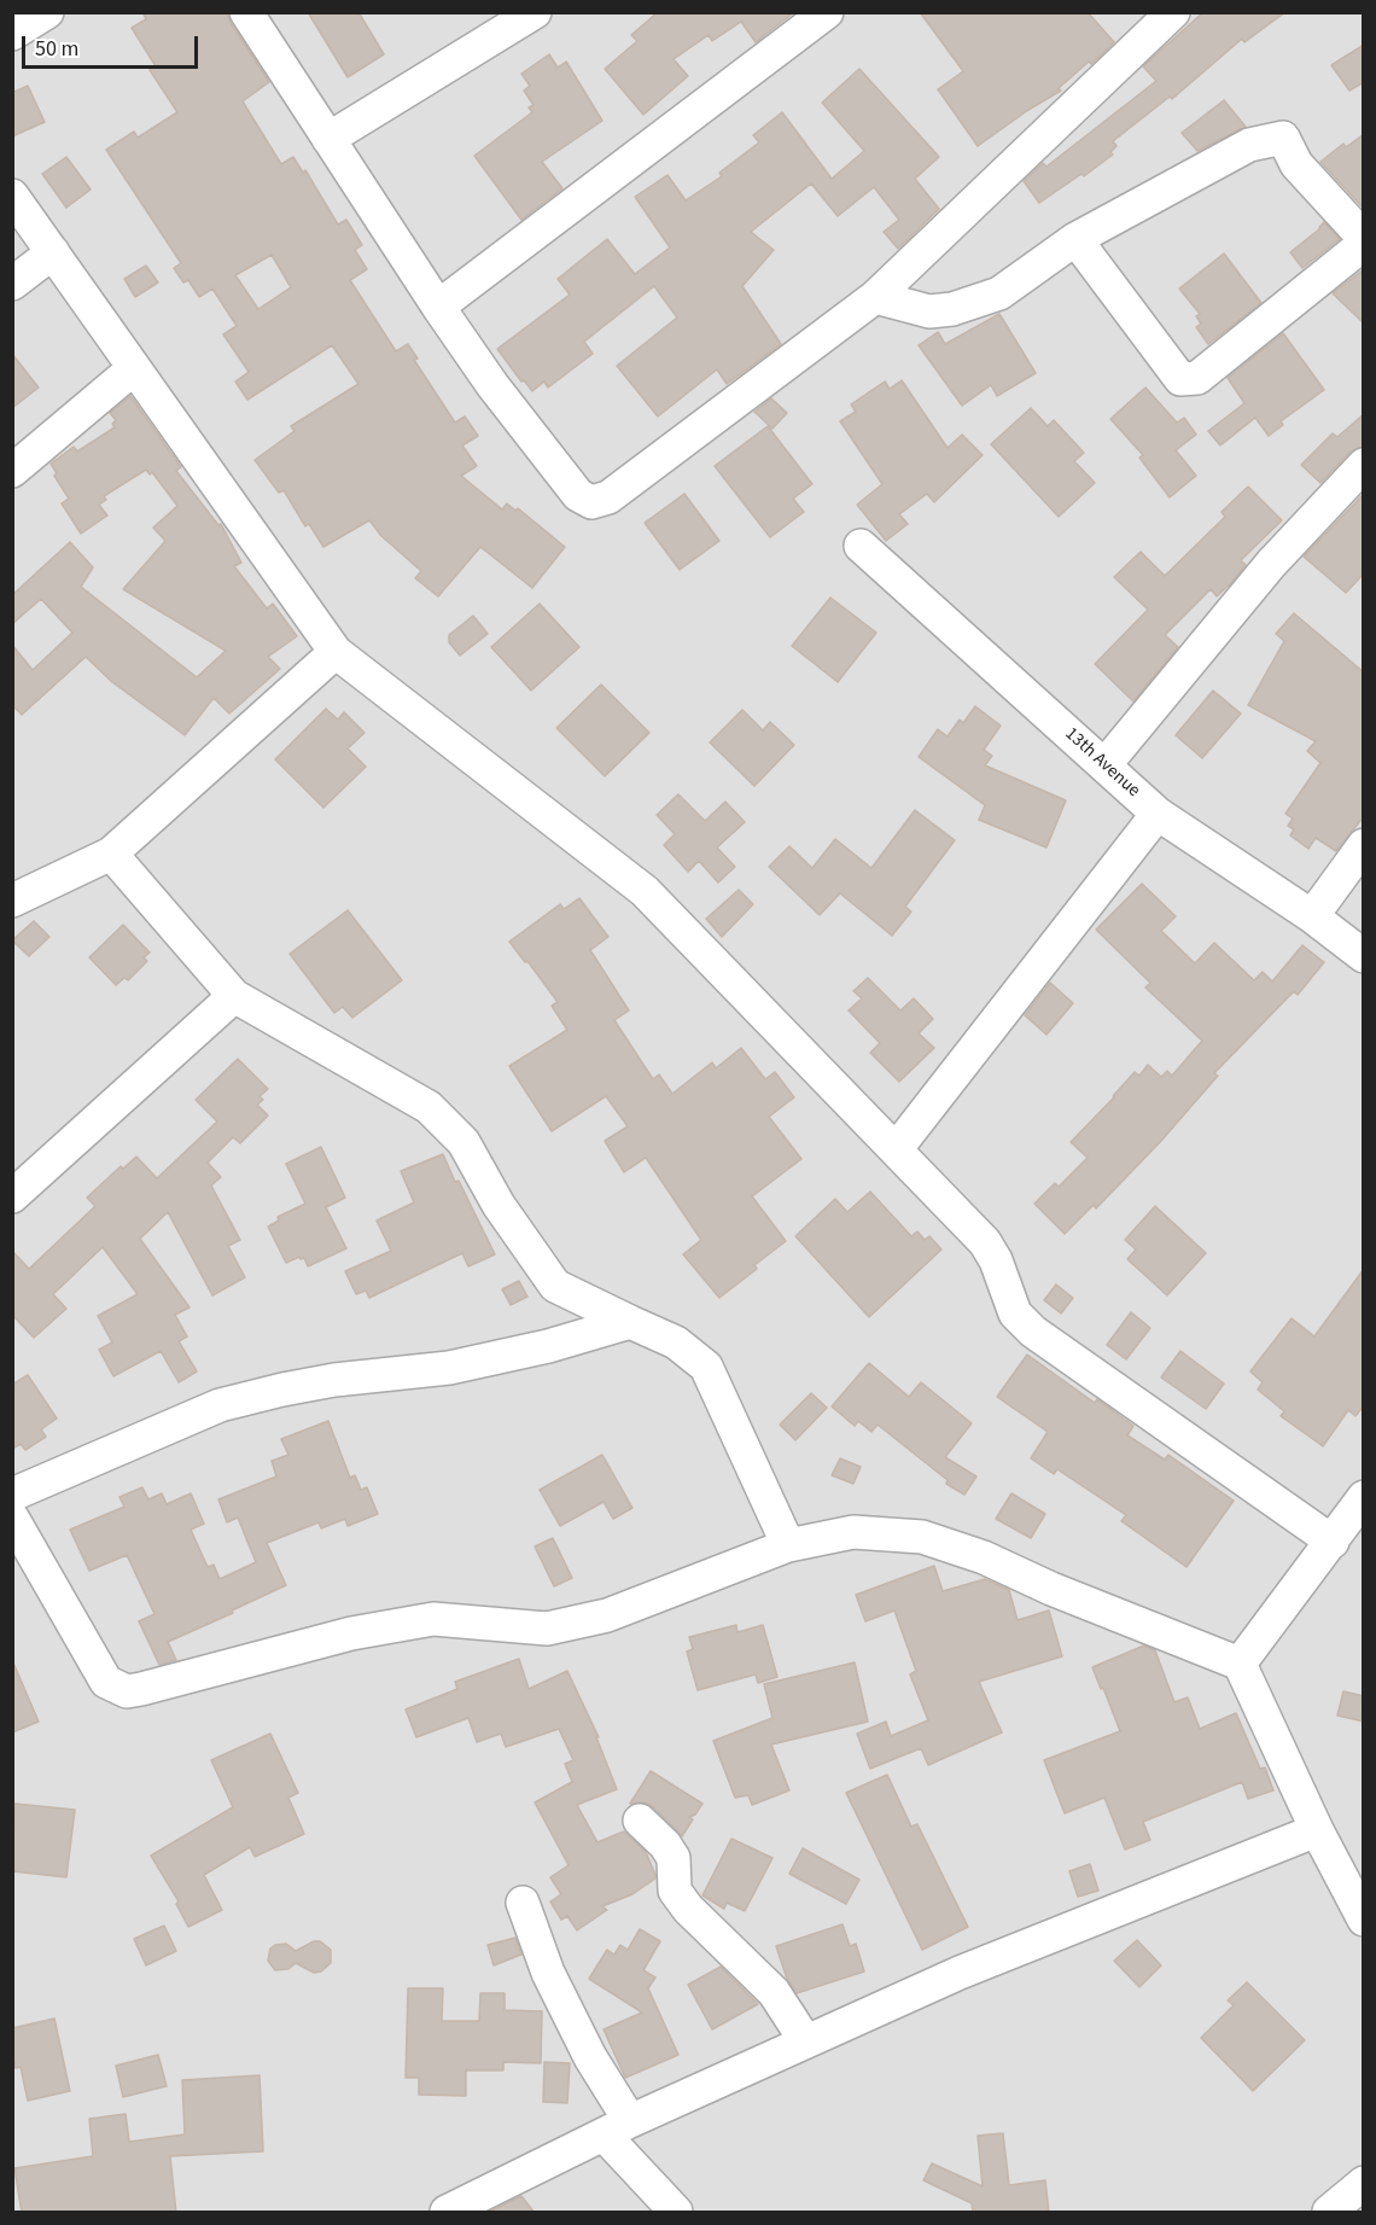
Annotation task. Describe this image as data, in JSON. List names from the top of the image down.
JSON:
{
  "streets": {
    "street": ["13th Avenue"]
  },
  "scale_bar": "50 m"
}
